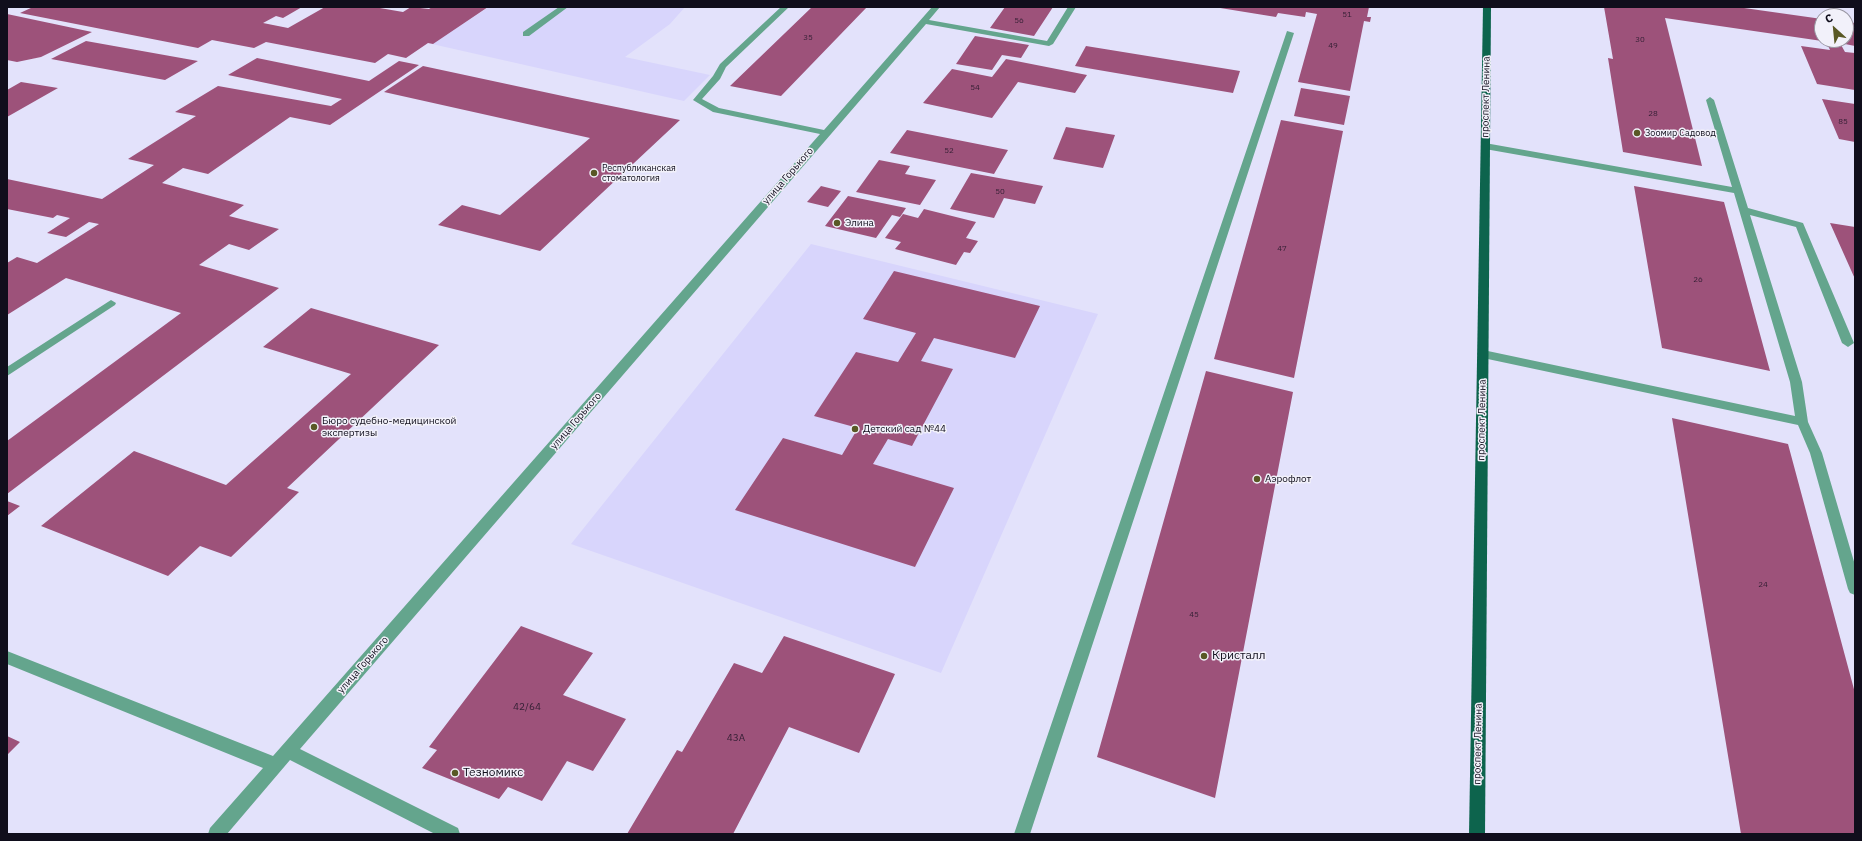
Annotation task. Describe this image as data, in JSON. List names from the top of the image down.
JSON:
{
  "streets": {
    "main road": ["проспект Ленина"],
    "street": ["улица Горького"]
  },
  "places": [
    "Зоомир Садовод",
    "Республиканская стоматология",
    "Элина",
    "Бюро судебно-медицинской экспертизы",
    "Детский сад №44",
    "Аэрофлот",
    "Кристалл",
    "Тезномикс"
  ],
  "house_numbers": [
    "51",
    "56",
    "35",
    "30",
    "49",
    "54",
    "28",
    "85",
    "52",
    "50",
    "47",
    "26",
    "24",
    "45",
    "42/64",
    "43А"
  ],
  "north": "top left"
}
